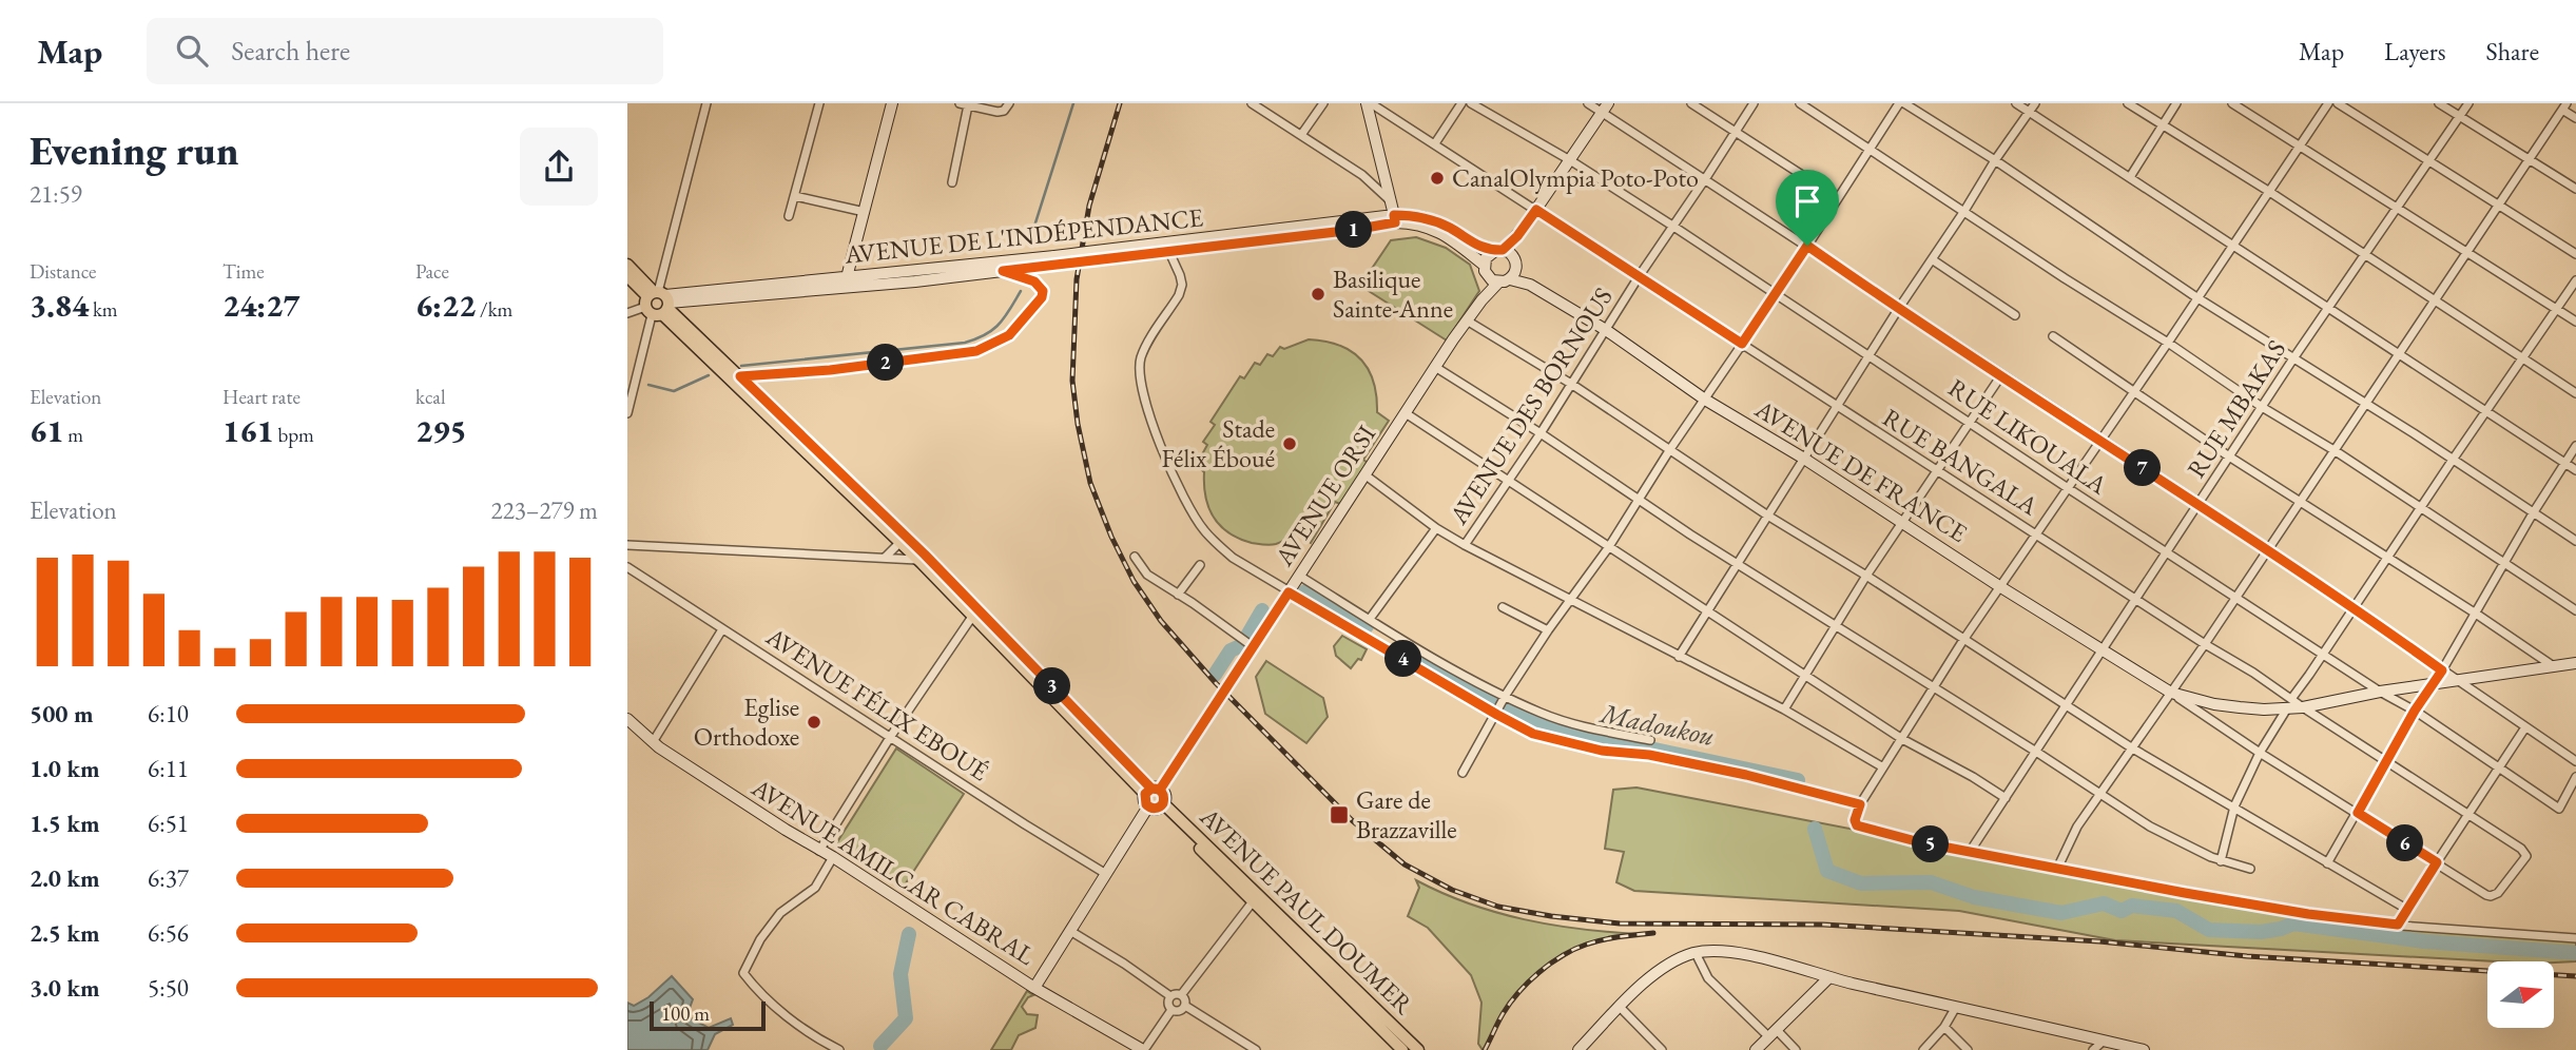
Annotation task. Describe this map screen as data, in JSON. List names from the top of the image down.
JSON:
{
  "streets": {
    "main road": [
      "AVENUE DE L'INDÉPENDANCE",
      "AVENUE DE FRANCE",
      "AVENUE ORSI",
      "AVENUE AMILCAR CABRAL",
      "AVENUE PAUL DOUMER"
    ],
    "street": [
      "AVENUE DES BORNOUS",
      "RUE MBAKAS",
      "RUE LIKOUALA",
      "RUE BANGALA",
      "AVENUE FÉLIX EBOUÉ"
    ]
  },
  "crossings": [
    ["AVENUE DES BORNOUS", "RUE LIKOUALA"],
    ["AVENUE DES BORNOUS", "RUE BANGALA"],
    ["AVENUE DES BORNOUS", "AVENUE DE FRANCE"],
    ["RUE MBAKAS", "RUE LIKOUALA"],
    ["RUE MBAKAS", "RUE BANGALA"],
    ["RUE MBAKAS", "AVENUE DE FRANCE"],
    ["RUE LIKOUALA", "AVENUE DE FRANCE"],
    ["RUE BANGALA", "AVENUE DE FRANCE"]
  ],
  "water": ["Madoukou"],
  "places": {
    "other": [
      "CanalOlympia Poto-Poto",
      "Basilique Sainte-Anne",
      "Stade Félix Éboué",
      "Eglise Orthodoxe"
    ],
    "transit": ["Gare de Brazzaville"]
  },
  "scale_bar": "100 m",
  "north": "right",
  "page": {
    "header": "Map",
    "search": "Search here",
    "nav": ["Map", "Layers", "Share"],
    "heading": ["Evening run", "21:59"],
    "pins": [
      "1",
      "2",
      "7",
      "4",
      "3",
      "6",
      "5"
    ],
    "stats": [
      ["Distance", "3.84 km"],
      ["Time", "24:27"],
      ["Pace", "6:22 /km"],
      ["Elevation", "61 m"],
      ["Heart rate", "161 bpm"],
      ["kcal", "295"]
    ],
    "chart": ["Elevation", "223–279 m"],
    "list": [
      {
        "name": "500 m",
        "note": "6:10"
      },
      {
        "name": "1.0 km",
        "note": "6:11"
      },
      {
        "name": "1.5 km",
        "note": "6:51"
      },
      {
        "name": "2.0 km",
        "note": "6:37"
      },
      {
        "name": "2.5 km",
        "note": "6:56"
      },
      {
        "name": "3.0 km",
        "note": "5:50"
      }
    ],
    "scale": "100 m"
  }
}
